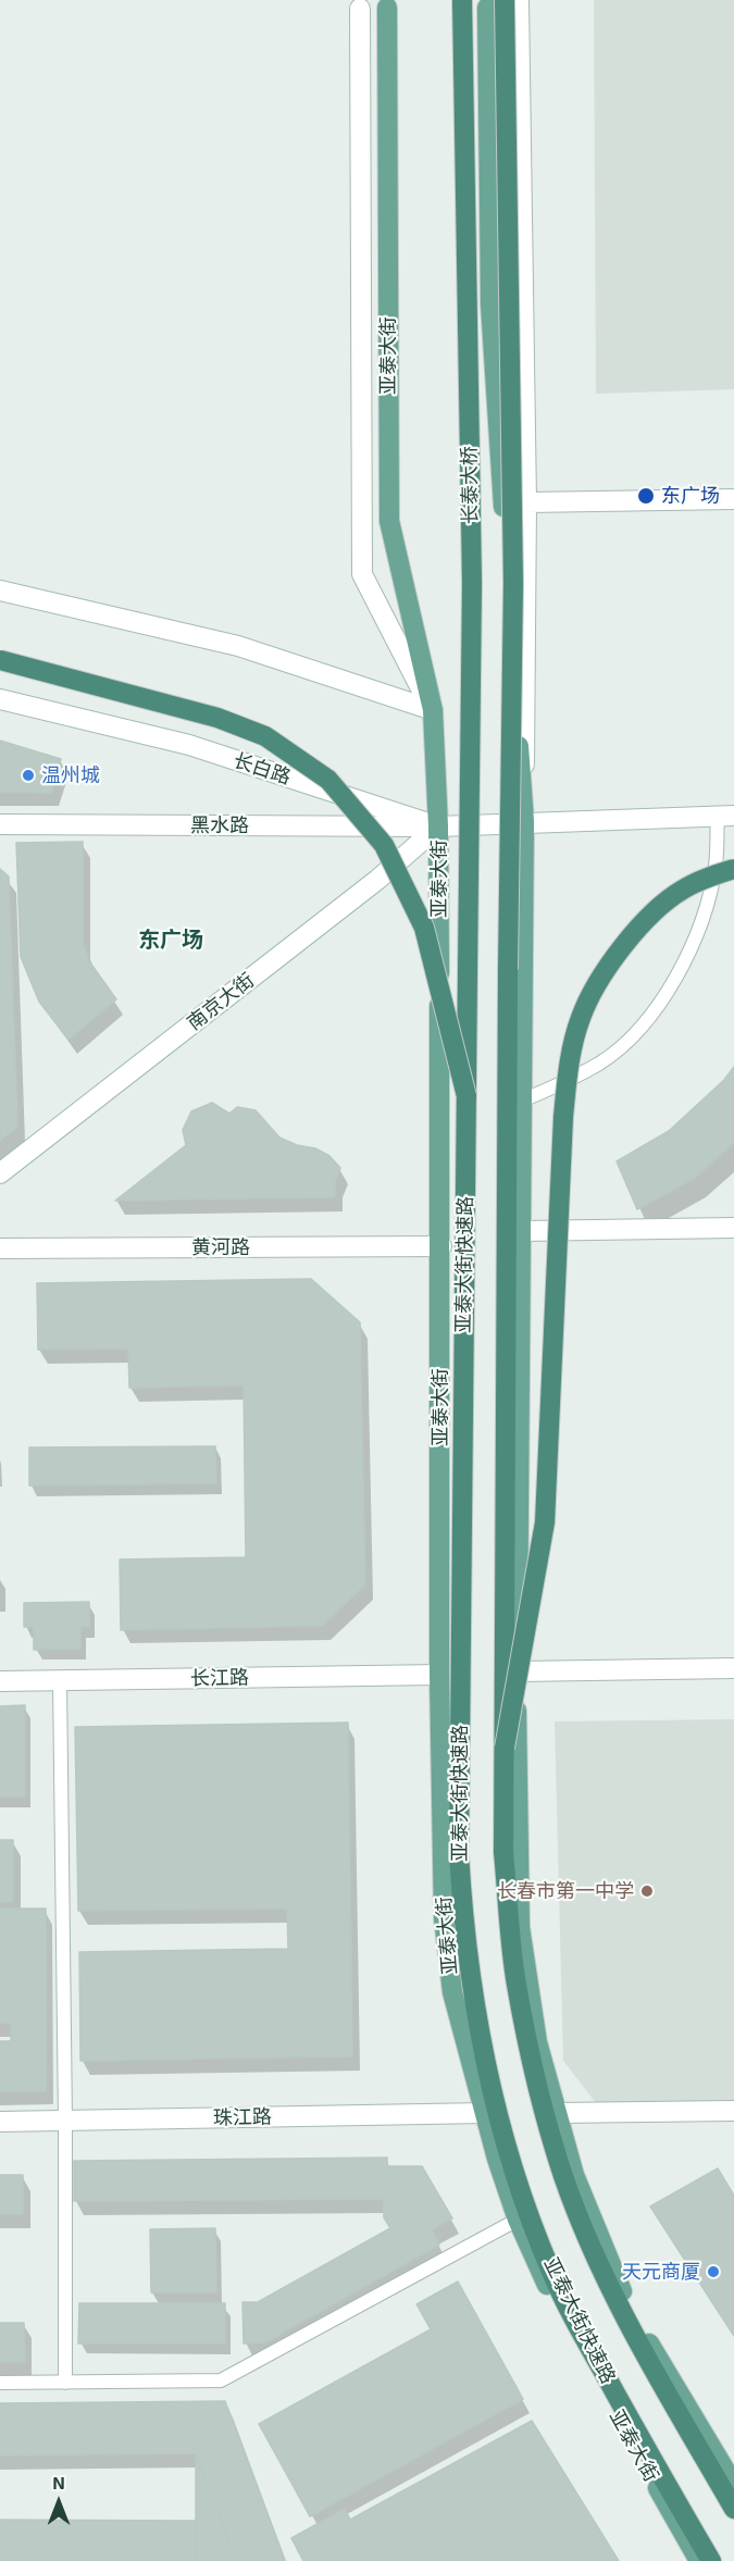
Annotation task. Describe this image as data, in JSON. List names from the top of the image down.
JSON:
{
  "streets": {
    "highway": ["长泰大桥", "亚泰大街快速路"],
    "main road": ["亚泰大街"],
    "street": [
      "长白路",
      "黑水路",
      "南京大街",
      "黄河路",
      "长江路",
      "珠江路"
    ]
  },
  "crossings": [
    ["亚泰大街", "长白路"],
    ["亚泰大街", "黑水路"],
    ["亚泰大街", "南京大街"],
    ["亚泰大街", "黄河路"],
    ["亚泰大街", "长江路"],
    ["亚泰大街", "珠江路"],
    ["长泰大桥", "亚泰大街快速路"],
    ["长白路", "黑水路"],
    ["长白路", "南京大街"],
    ["黑水路", "南京大街"]
  ],
  "districts": ["东广场"],
  "places": [
    "东广场",
    "温州城",
    "长春市第一中学",
    "天元商厦"
  ],
  "north": "top"
}
